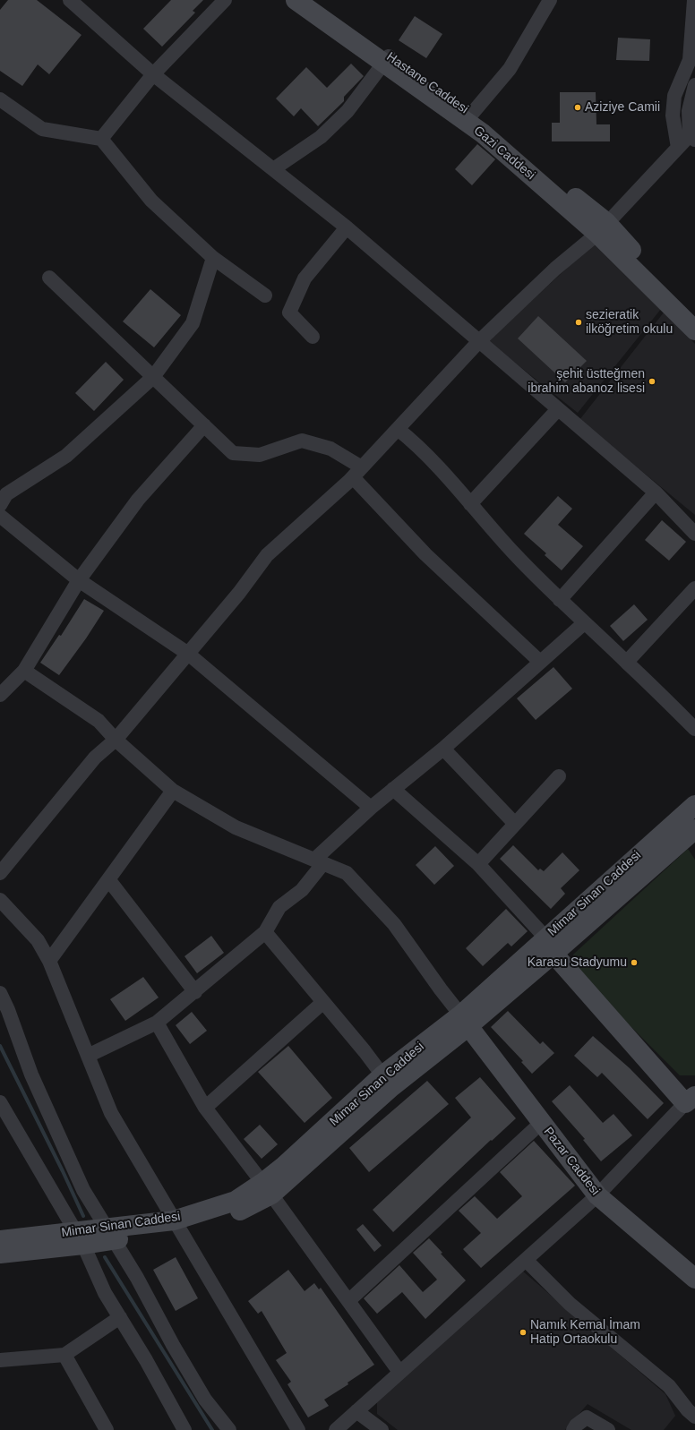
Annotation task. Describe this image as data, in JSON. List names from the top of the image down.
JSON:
{
  "streets": {
    "main road": [
      "Hastane Caddesi",
      "Gazi Caddesi",
      "Mimar Sinan Caddesi",
      "Pazar Caddesi"
    ]
  },
  "crossings": [
    ["Hastane Caddesi", "Gazi Caddesi"],
    ["Mimar Sinan Caddesi", "Pazar Caddesi"]
  ],
  "places": [
    "Aziziye Camii",
    "sezieratik ilköğretim okulu",
    "şehit üstteğmen ibrahim abanoz lisesi",
    "Karasu Stadyumu",
    "Namık Kemal İmam Hatip Ortaokulu"
  ]
}
